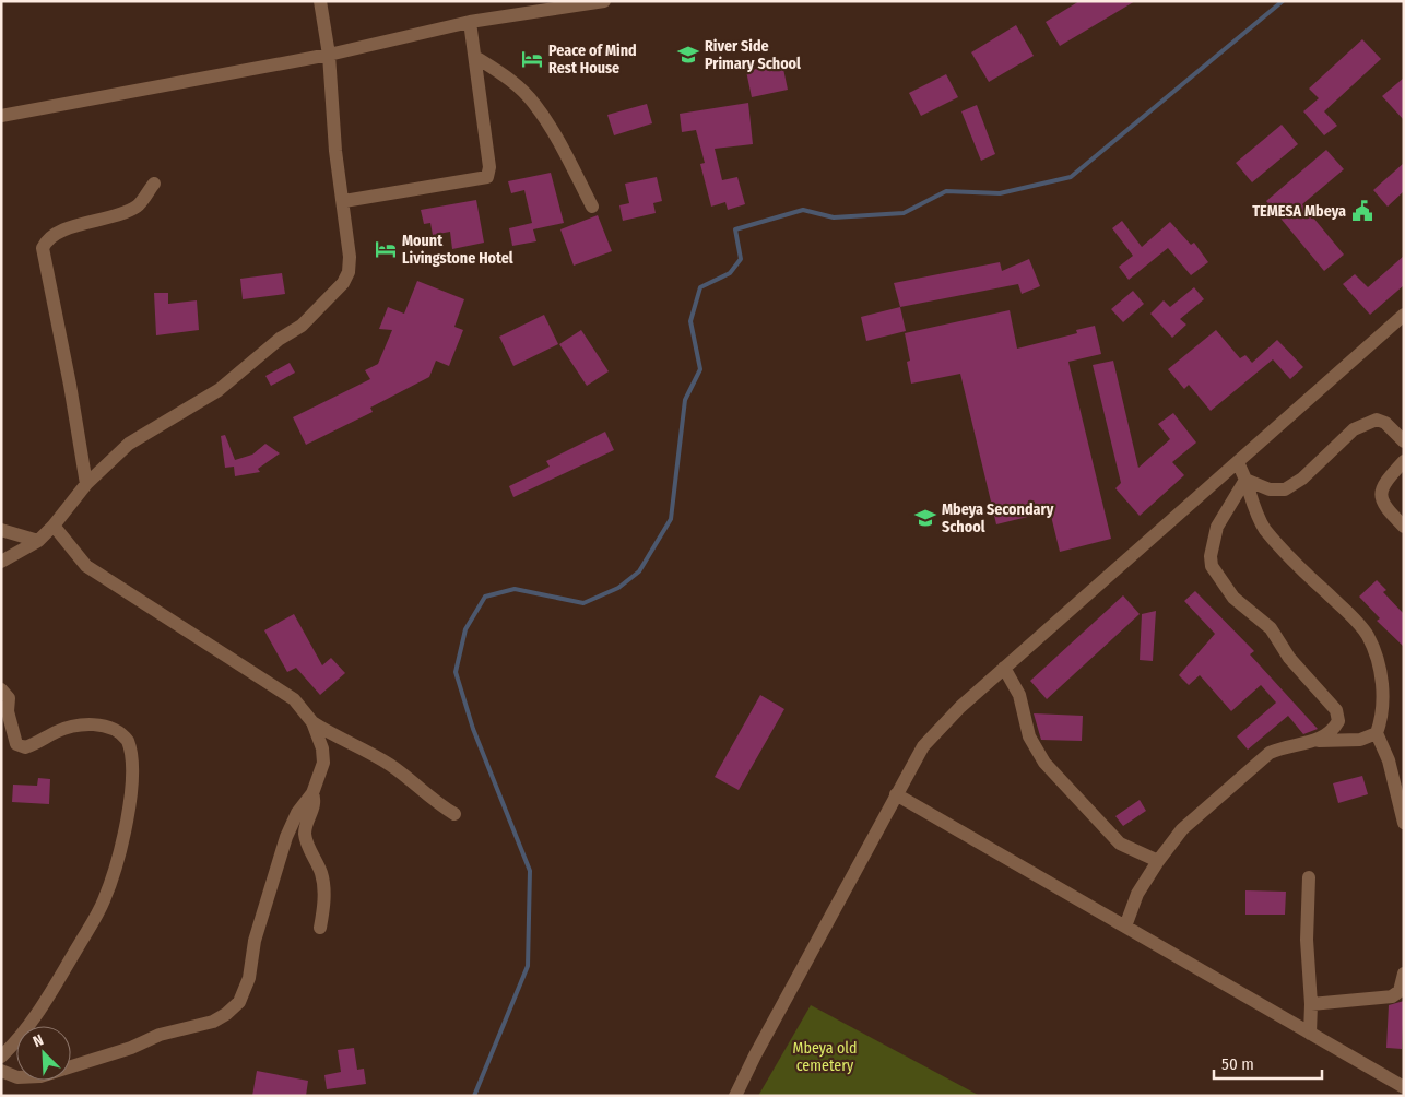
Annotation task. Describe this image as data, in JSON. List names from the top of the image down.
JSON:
{
  "parks": ["Mbeya old cemetery"],
  "places": {
    "school or university": ["River Side Primary School", "Mbeya Secondary School"],
    "hotel": ["Peace of Mind Rest House", "Mount Livingstone Hotel"],
    "public building": ["TEMESA Mbeya"]
  },
  "scale_bar": "50 m",
  "north": "top left"
}
